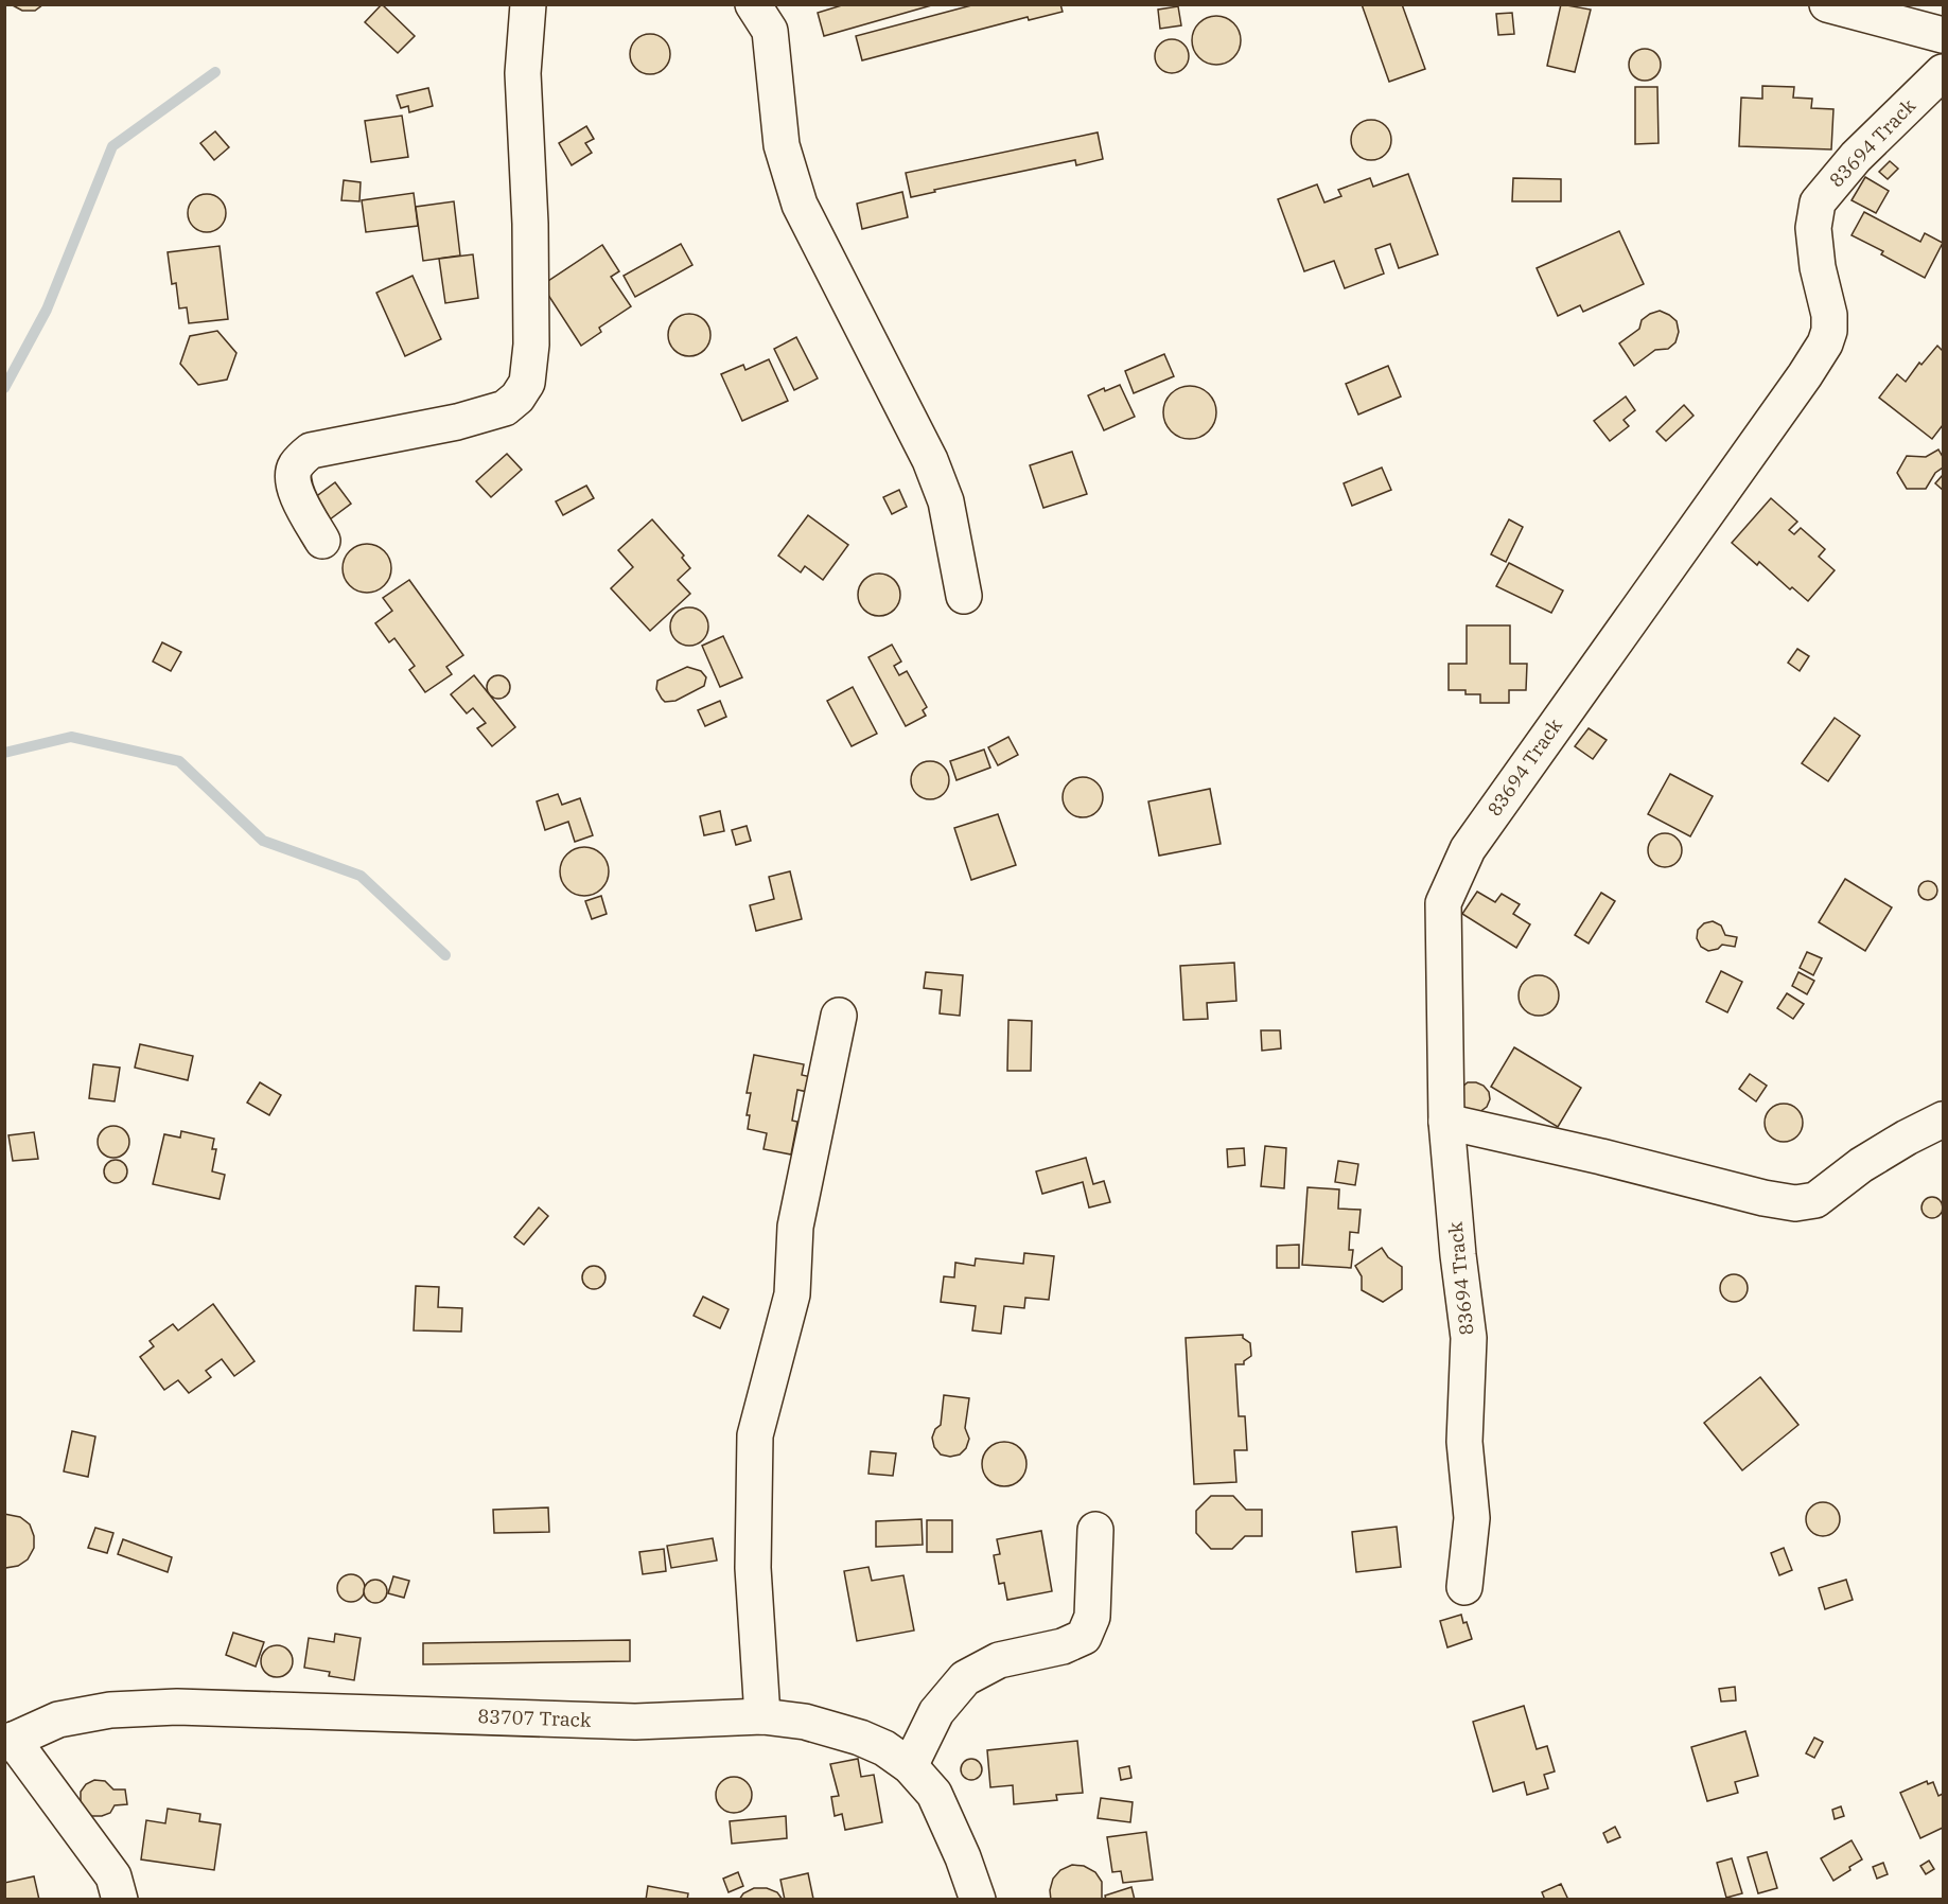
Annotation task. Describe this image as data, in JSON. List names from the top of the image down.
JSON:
{
  "streets": {
    "street": ["83694 Track", "83707 Track"]
  }
}
